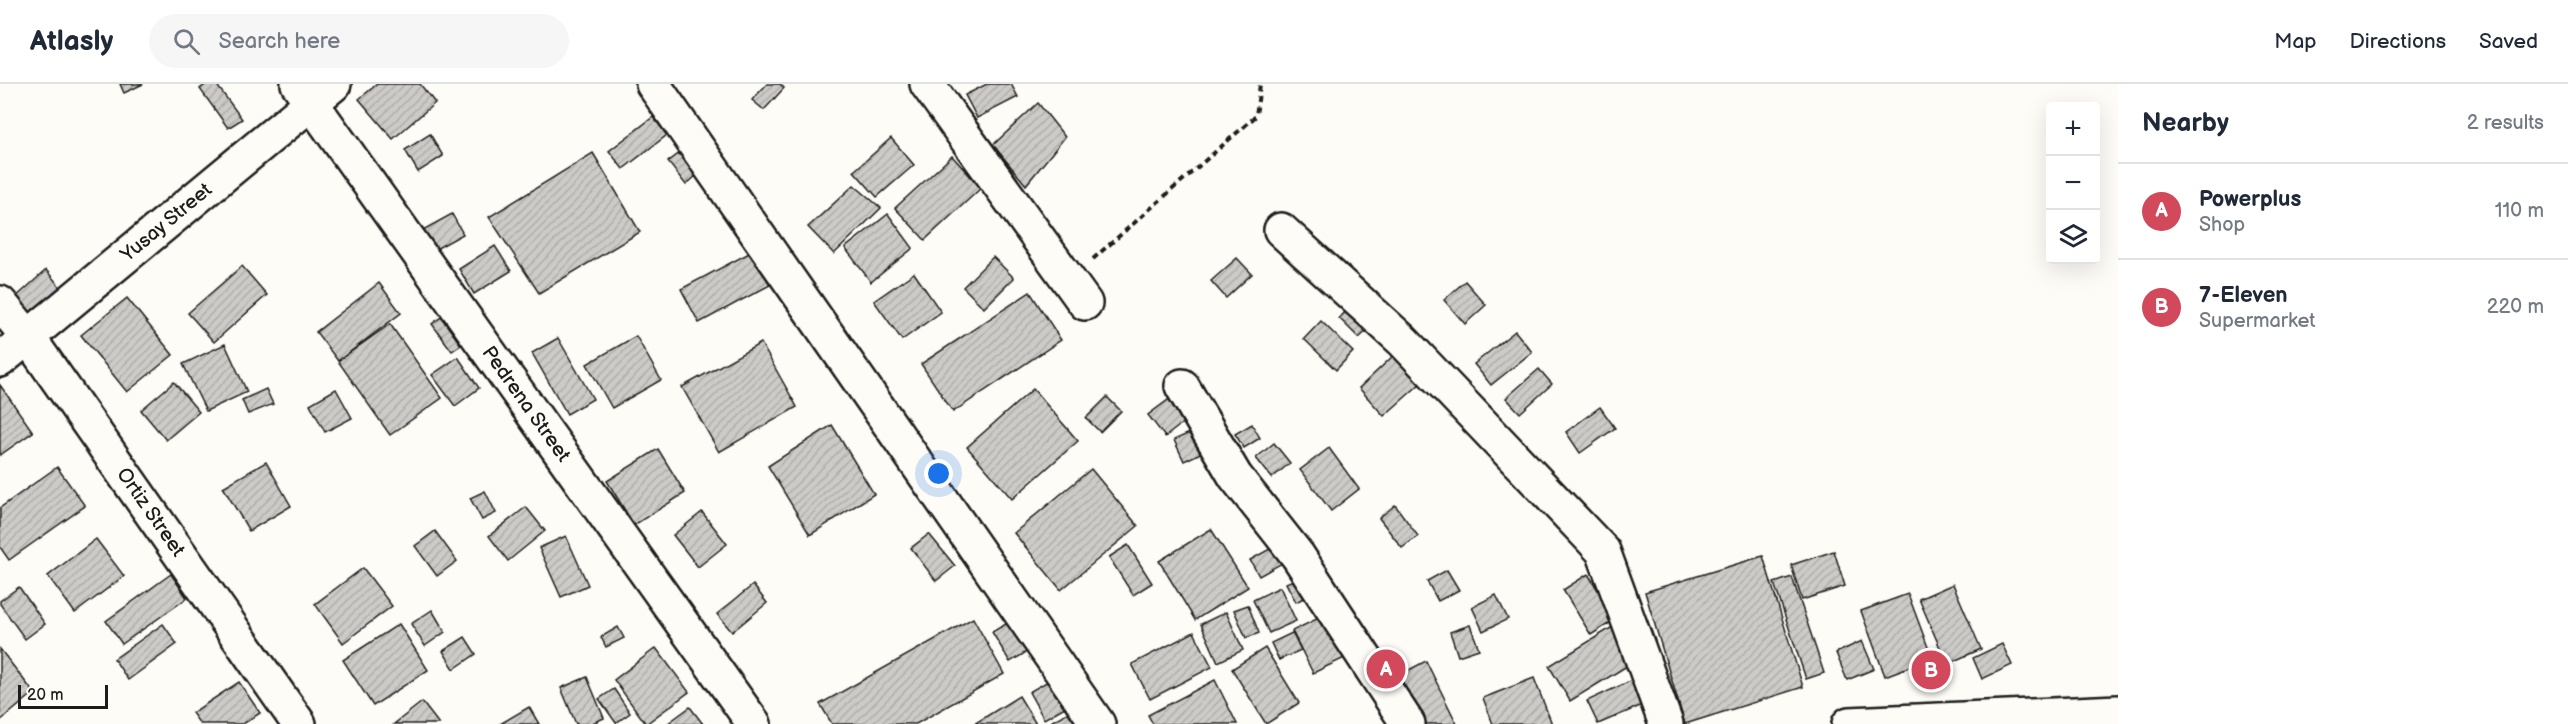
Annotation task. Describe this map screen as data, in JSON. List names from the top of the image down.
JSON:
{
  "streets": {
    "street": ["Yusay Street", "Pedrena Street", "Ortiz Street"]
  },
  "crossings": [
    ["Yusay Street", "Pedrena Street"],
    ["Yusay Street", "Ortiz Street"]
  ],
  "scale_bar": "20 m",
  "page": {
    "header": "Atlasly",
    "search": "Search here",
    "nav": ["Map", "Directions", "Saved"],
    "heading": ["Nearby", "2 results"],
    "map_buttons": ["+", "−"],
    "list": [
      {
        "mark": "A",
        "name": "Powerplus",
        "note": "Shop",
        "value": "110 m"
      },
      {
        "mark": "B",
        "name": "7-Eleven",
        "note": "Supermarket",
        "value": "220 m"
      }
    ],
    "pins": ["A", "B"],
    "scale": "20 m"
  }
}
